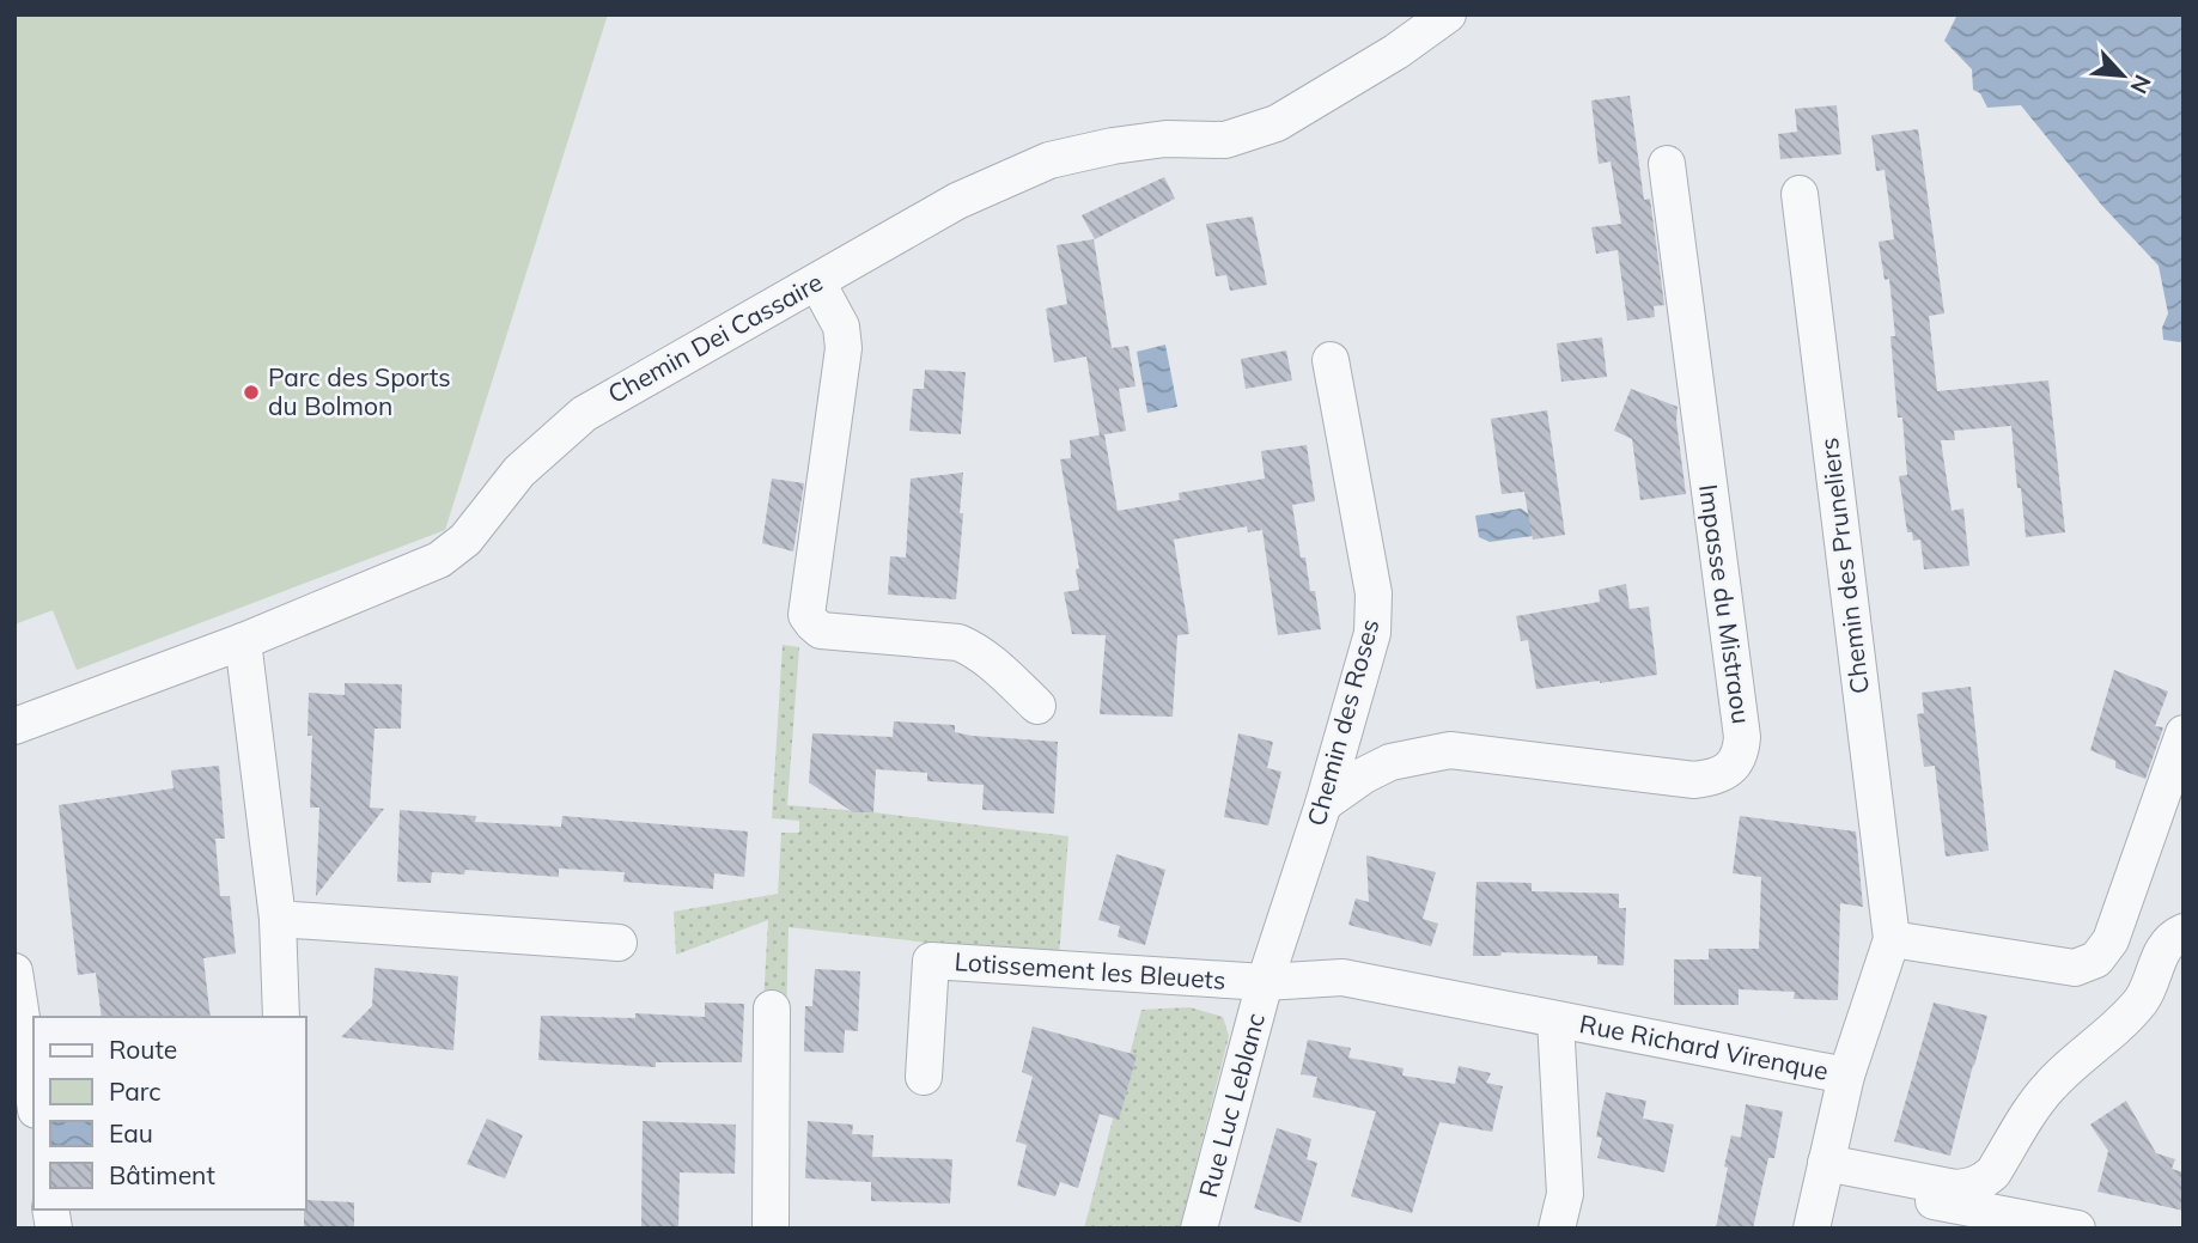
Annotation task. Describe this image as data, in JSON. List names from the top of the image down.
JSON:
{
  "streets": {
    "street": [
      "Chemin Dei Cassaire",
      "Chemin des Pruneliers",
      "Impasse du Mistraou",
      "Chemin des Roses",
      "Lotissement les Bleuets",
      "Rue Richard Virenque",
      "Rue Luc Leblanc"
    ]
  },
  "crossings": [
    ["Chemin des Pruneliers", "Rue Richard Virenque"],
    ["Impasse du Mistraou", "Chemin des Roses"],
    ["Chemin des Roses", "Lotissement les Bleuets"],
    ["Chemin des Roses", "Rue Richard Virenque"],
    ["Chemin des Roses", "Rue Luc Leblanc"],
    ["Lotissement les Bleuets", "Rue Richard Virenque"],
    ["Lotissement les Bleuets", "Rue Luc Leblanc"],
    ["Rue Richard Virenque", "Rue Luc Leblanc"]
  ],
  "places": ["Parc des Sports du Bolmon"],
  "legend": [
    "Route",
    "Parc",
    "Eau",
    "Bâtiment"
  ],
  "north": "bottom right"
}
